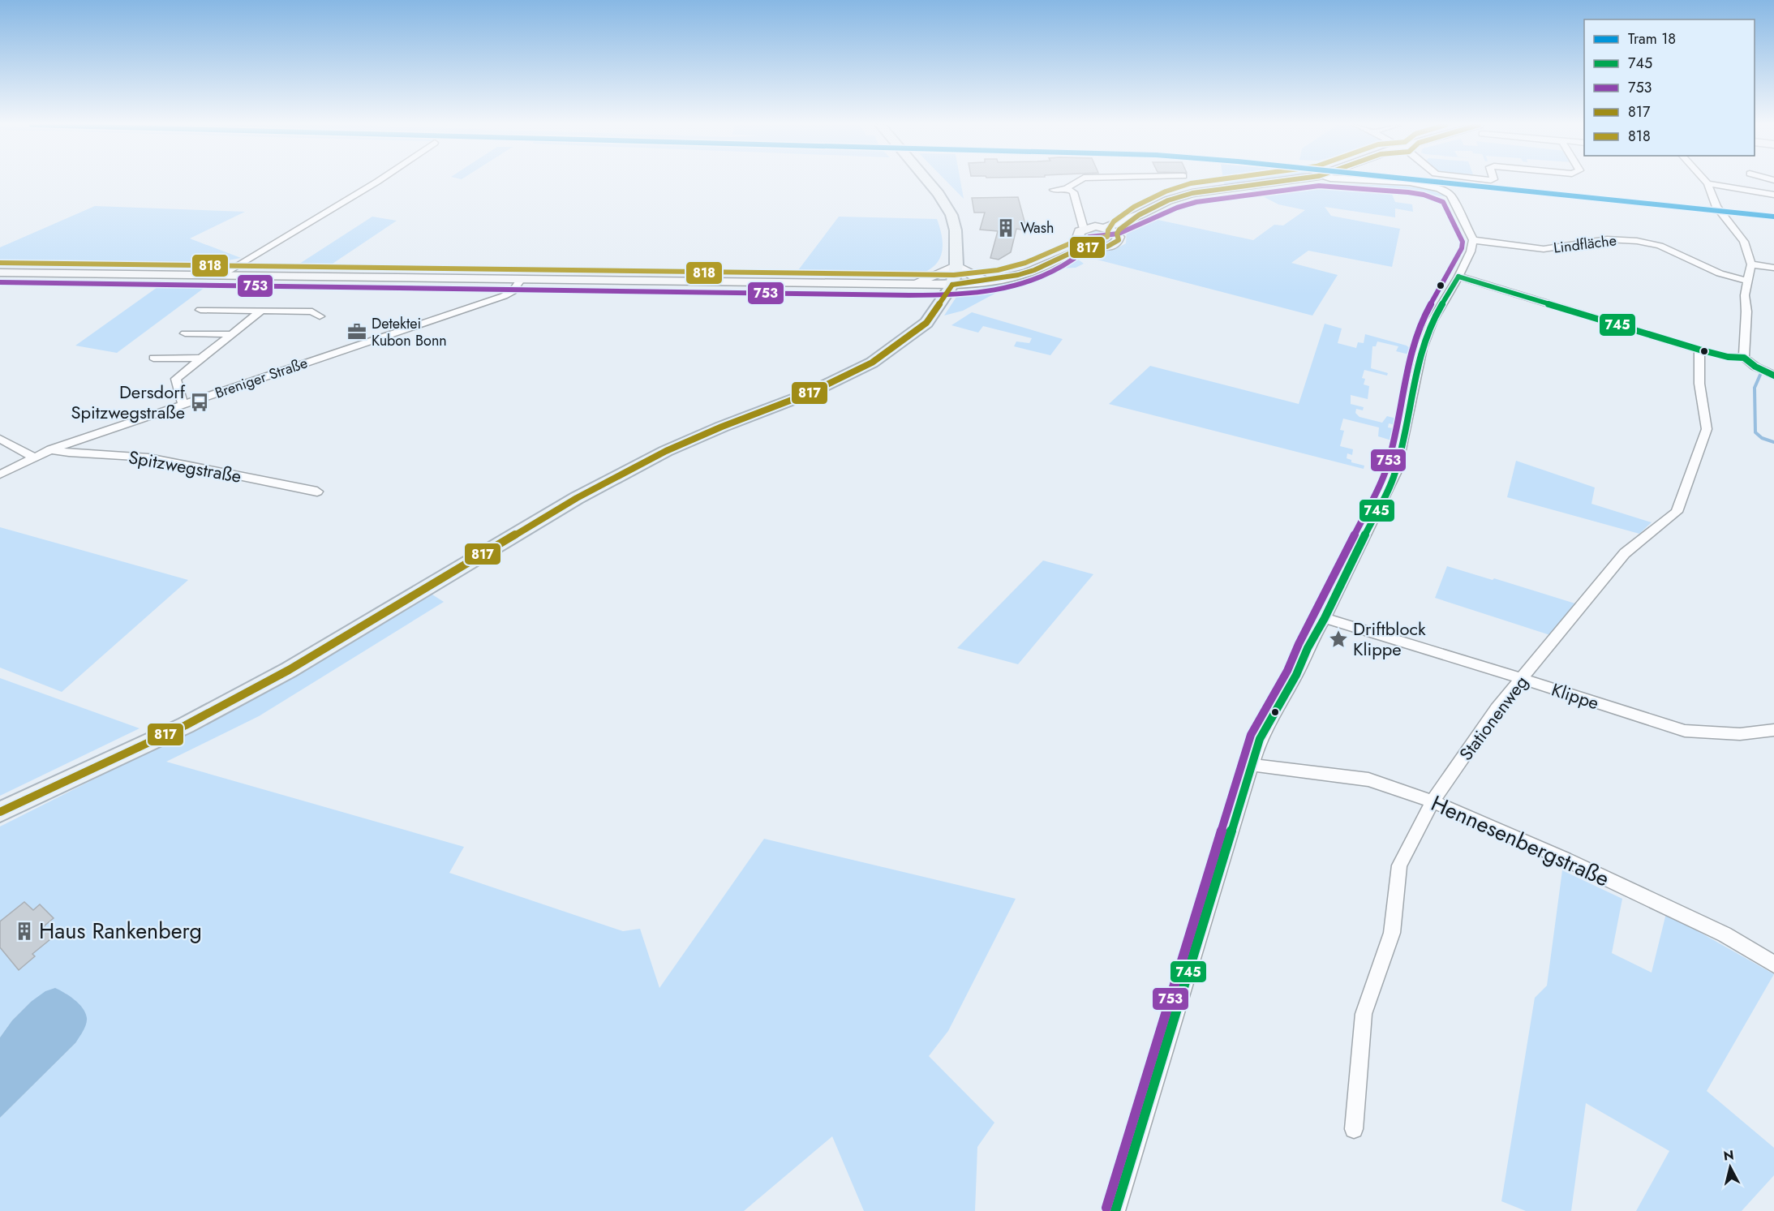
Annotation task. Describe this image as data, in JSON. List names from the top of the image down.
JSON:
{
  "streets": {
    "street": [
      "Lindfläche",
      "Breniger Straße",
      "Spitzwegstraße",
      "Klippe",
      "Stationenweg",
      "Hennesenbergstraße"
    ]
  },
  "crossings": [
    ["Breniger Straße", "Spitzwegstraße"],
    ["Klippe", "Stationenweg"],
    ["Stationenweg", "Hennesenbergstraße"]
  ],
  "places": {
    "building": ["Wash", "Haus Rankenberg"],
    "office": ["Detektei Kubon Bonn"],
    "bus stop": ["Dersdorf Spitzwegstraße"],
    "place": ["Driftblock Klippe"]
  },
  "lines": [
    "tram line 18",
    "transit line 817",
    "transit line 818",
    "transit line 753",
    "transit line 745"
  ],
  "legend": [
    "Tram 18",
    "745",
    "753",
    "817",
    "818"
  ],
  "north": "top"
}
